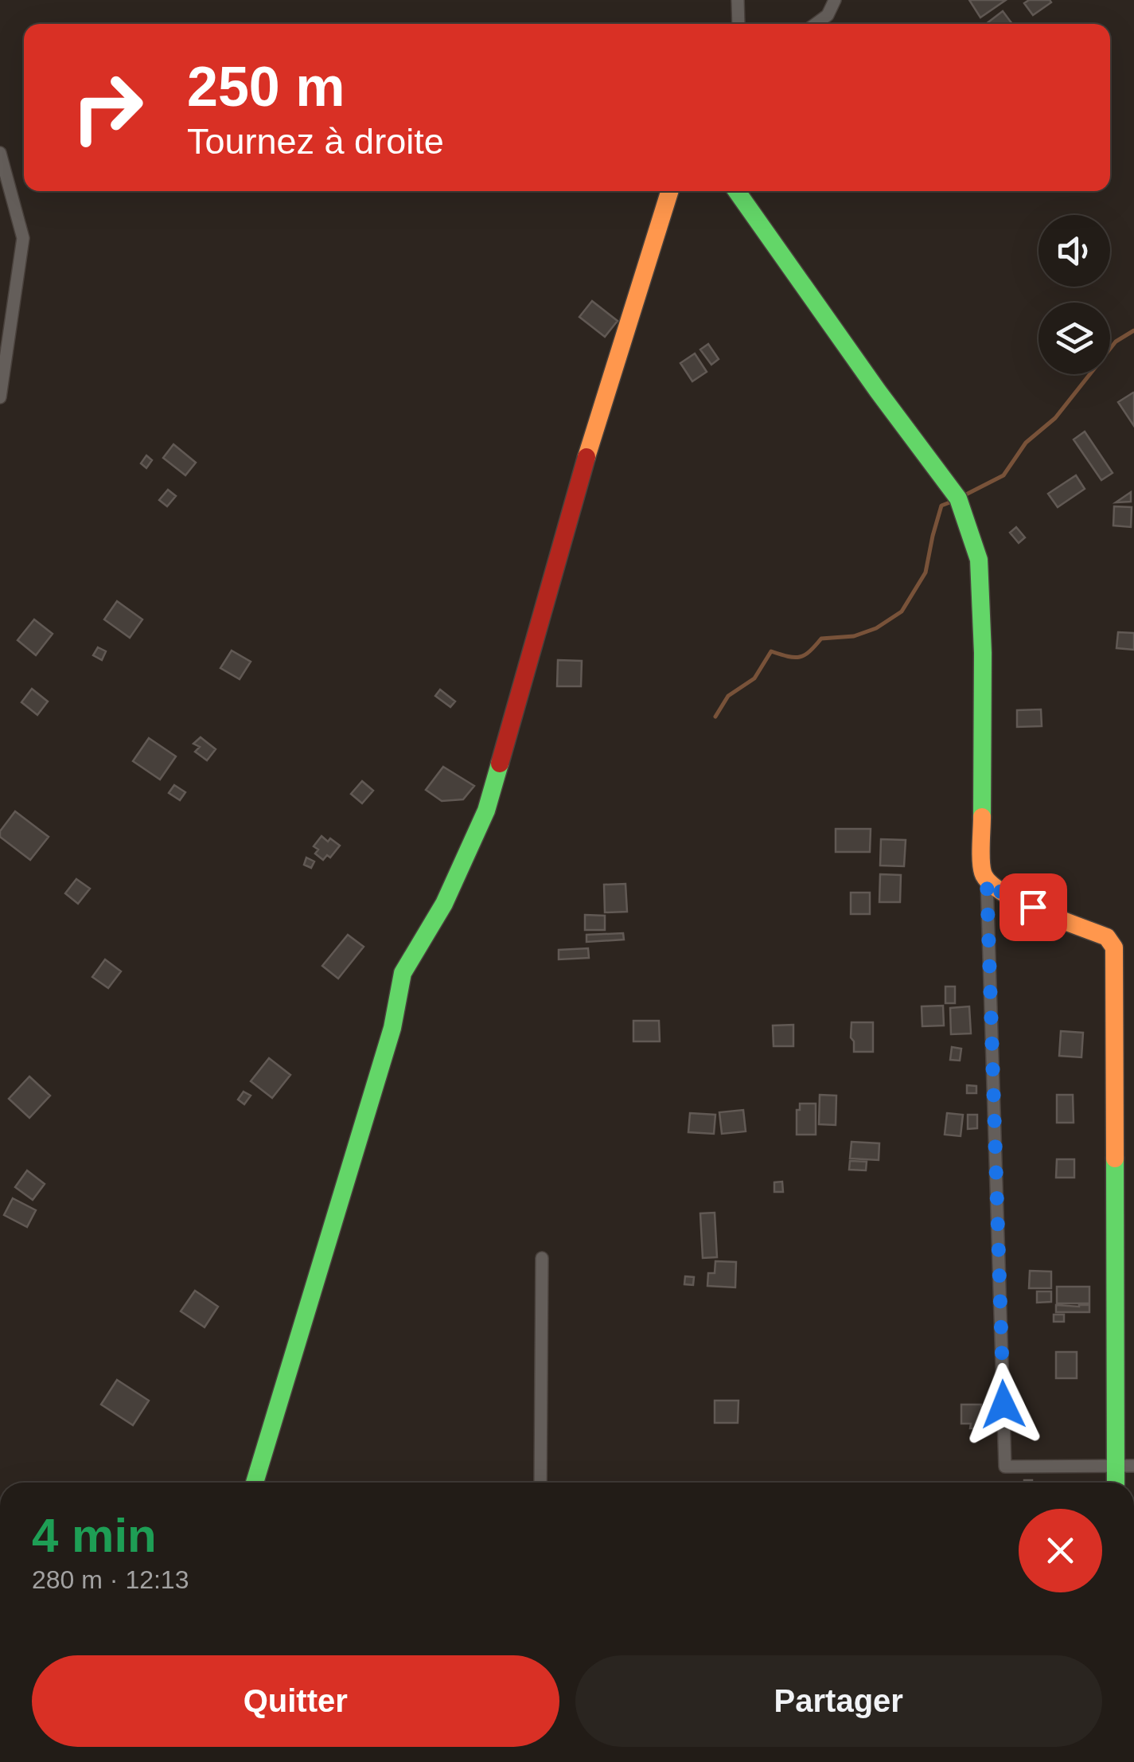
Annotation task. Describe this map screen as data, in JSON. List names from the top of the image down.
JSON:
{
  "page": {
    "turn": ["250 m", "Tournez à droite"],
    "heading": ["4 min", "280 m · 12:13"],
    "buttons": ["Quitter", "Partager"]
  }
}
